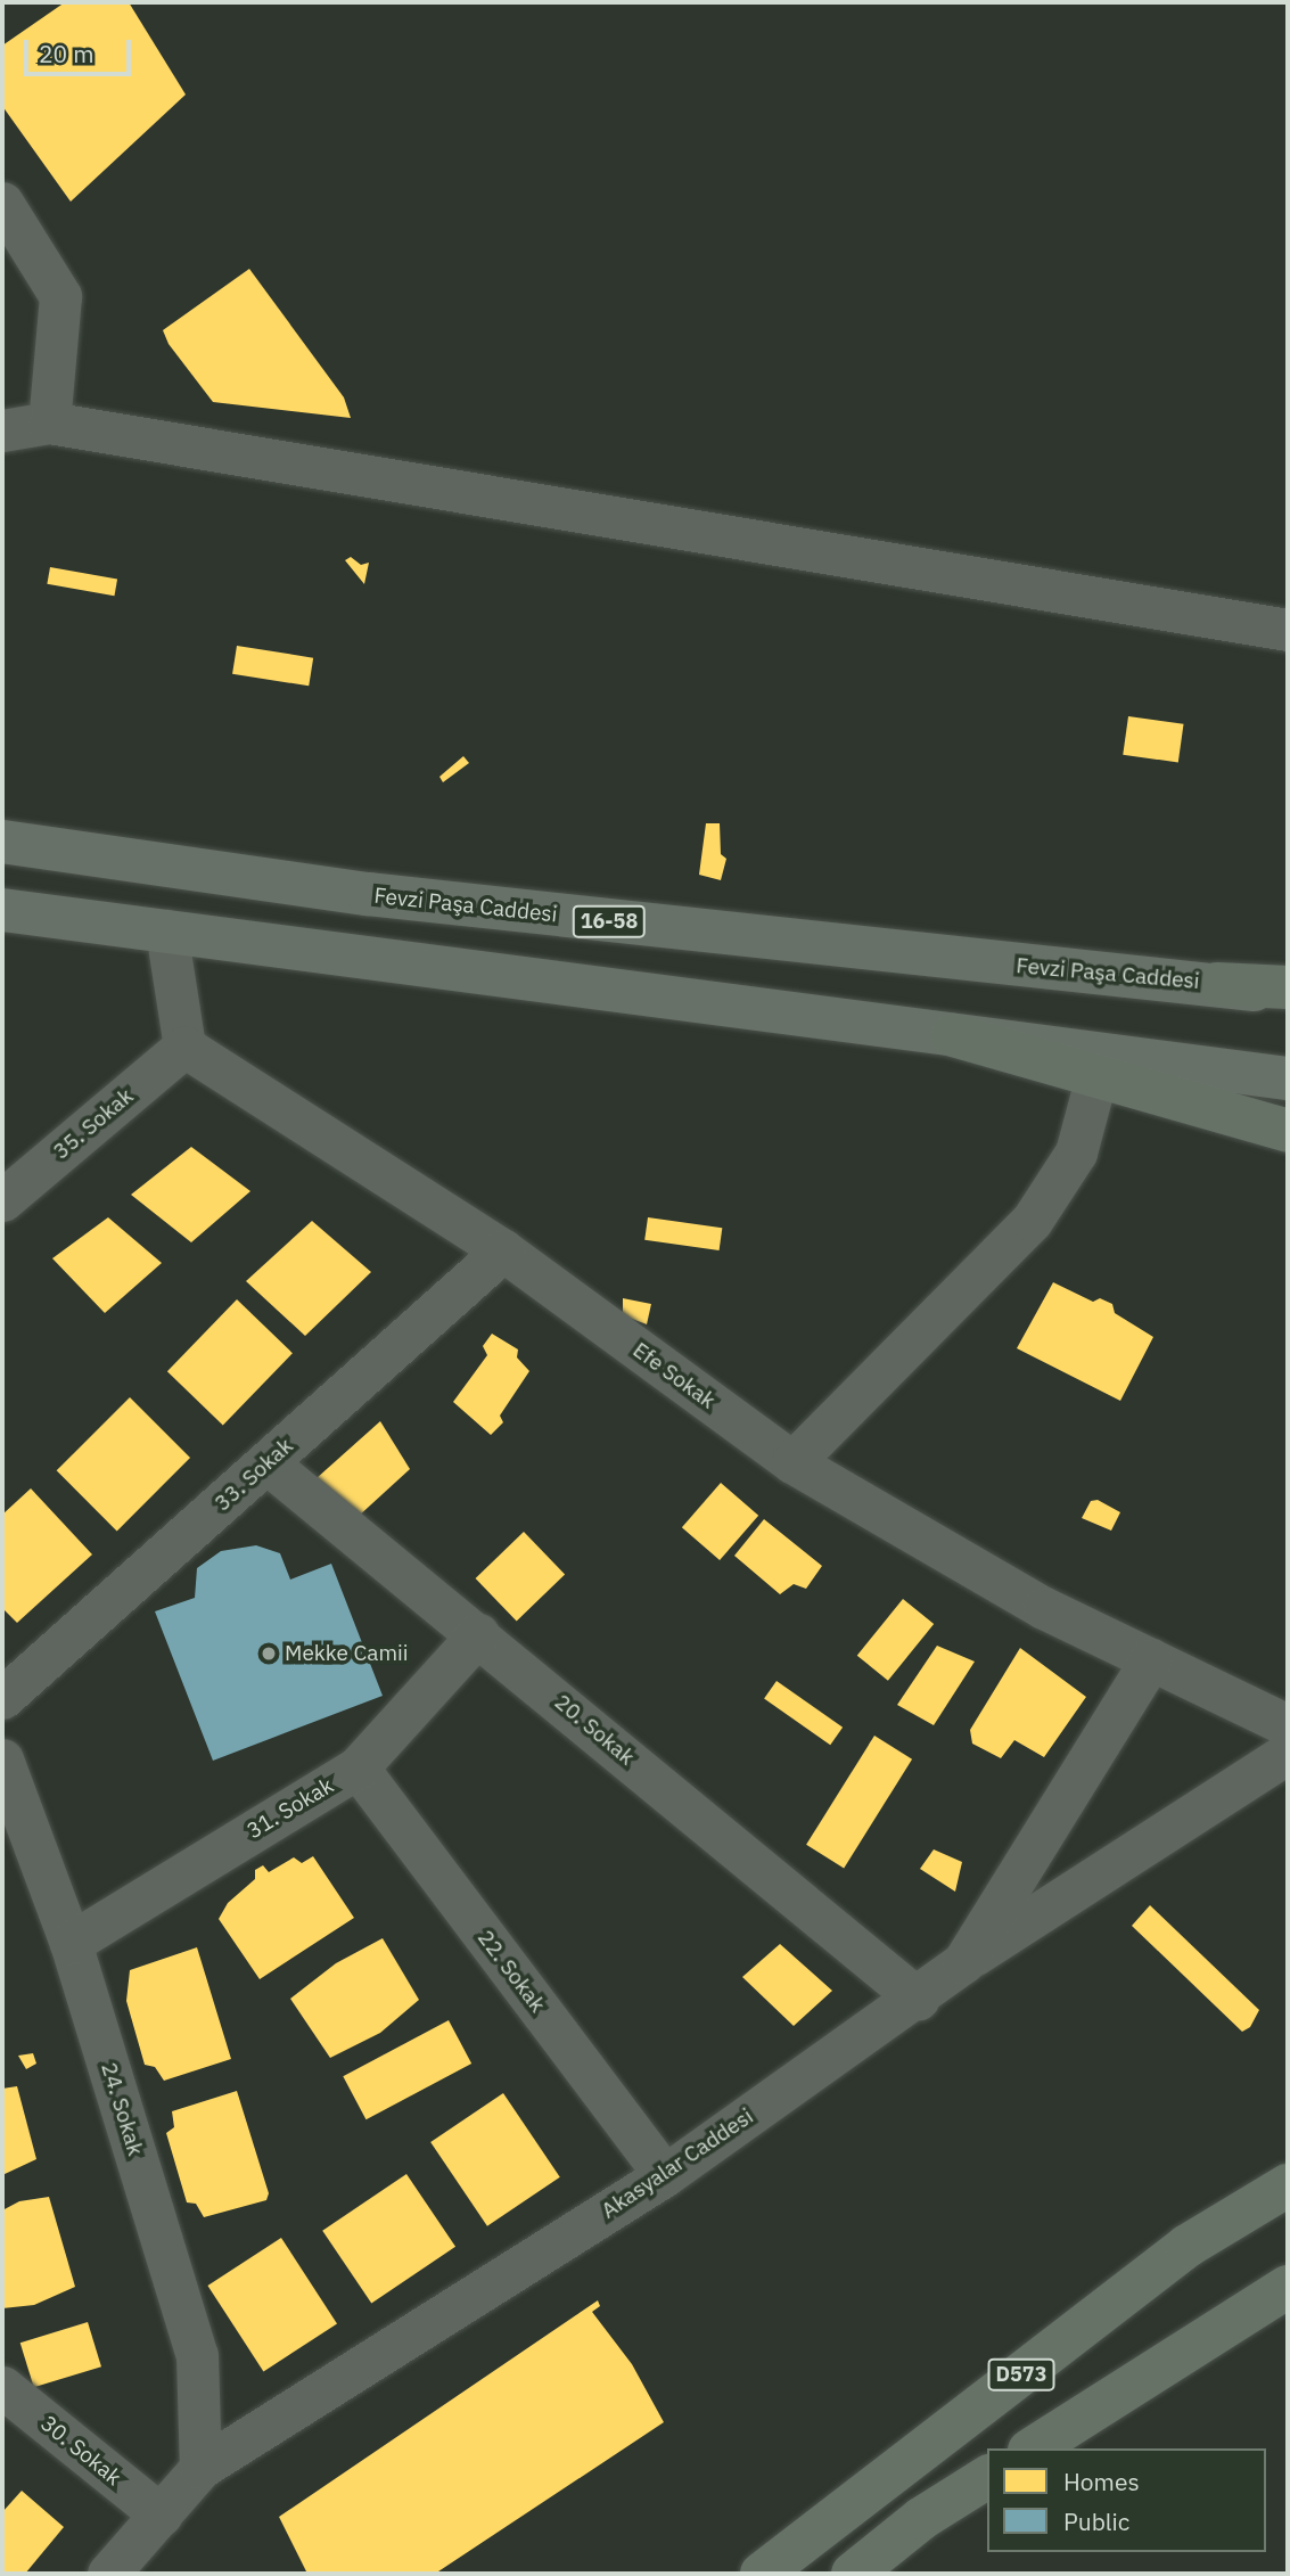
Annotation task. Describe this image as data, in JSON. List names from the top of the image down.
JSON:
{
  "streets": {
    "highway": ["D573"],
    "main road": ["Fevzi Paşa Caddesi", "16-58"],
    "street": [
      "35. Sokak",
      "Efe Sokak",
      "33. Sokak",
      "20. Sokak",
      "31. Sokak",
      "22. Sokak",
      "24. Sokak",
      "Akasyalar Caddesi",
      "30. Sokak"
    ]
  },
  "crossings": [
    ["35. Sokak", "Efe Sokak"],
    ["Efe Sokak", "33. Sokak"],
    ["Efe Sokak", "Akasyalar Caddesi"],
    ["33. Sokak", "20. Sokak"],
    ["20. Sokak", "31. Sokak"],
    ["20. Sokak", "Akasyalar Caddesi"],
    ["31. Sokak", "22. Sokak"],
    ["31. Sokak", "24. Sokak"],
    ["22. Sokak", "Akasyalar Caddesi"],
    ["24. Sokak", "Akasyalar Caddesi"],
    ["Akasyalar Caddesi", "30. Sokak"]
  ],
  "places": ["Mekke Camii"],
  "legend": ["Homes", "Public"],
  "scale_bar": "20 m"
}
